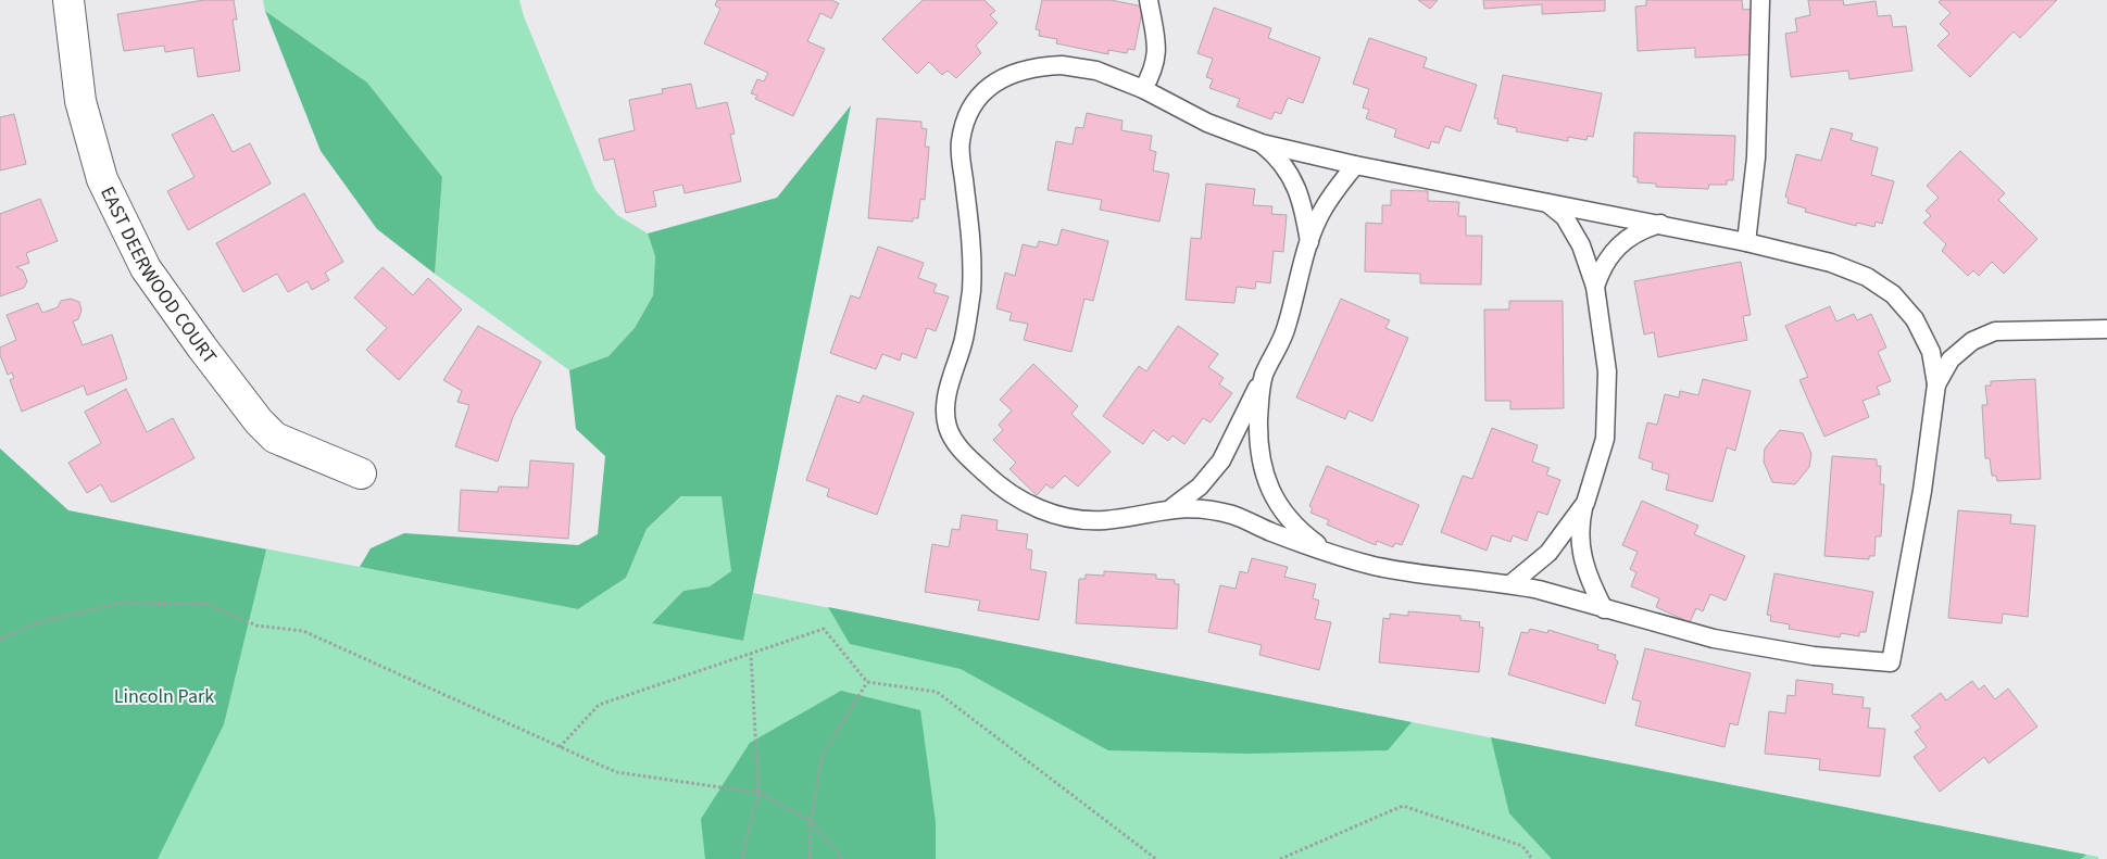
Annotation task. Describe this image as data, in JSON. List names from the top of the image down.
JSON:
{
  "streets": {
    "street": ["EAST DEERWOOD COURT"]
  },
  "parks": ["Lincoln Park"]
}
